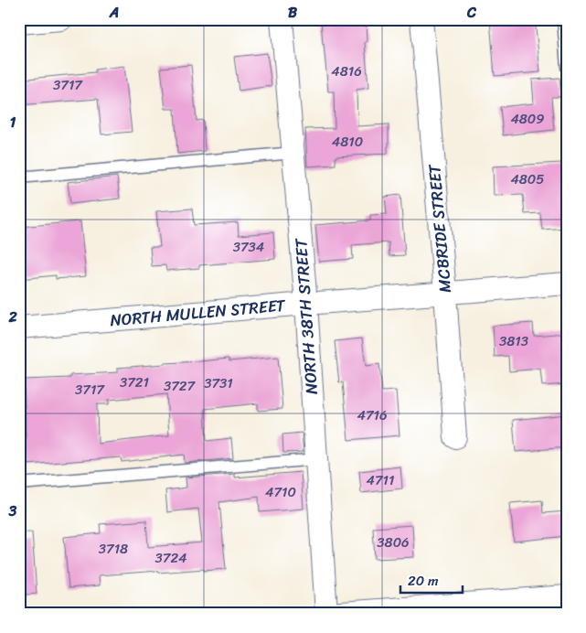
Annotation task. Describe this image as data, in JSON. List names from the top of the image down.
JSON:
{
  "streets": {
    "street": ["MCBRIDE STREET", "NORTH MULLEN STREET", "NORTH 38TH STREET"]
  },
  "crossings": [
    ["MCBRIDE STREET", "NORTH MULLEN STREET"],
    ["NORTH MULLEN STREET", "NORTH 38TH STREET"]
  ],
  "house_numbers": [
    "4816",
    "3717",
    "4809",
    "4810",
    "4805",
    "3734",
    "3813",
    "3721",
    "3731",
    "3727",
    "3717",
    "4716",
    "4711",
    "4710",
    "3806",
    "3718",
    "3724"
  ],
  "scale_bar": "20 m",
  "grid": {
    "columns": ["A", "B", "C"],
    "rows": ["1", "2", "3"]
  }
}
